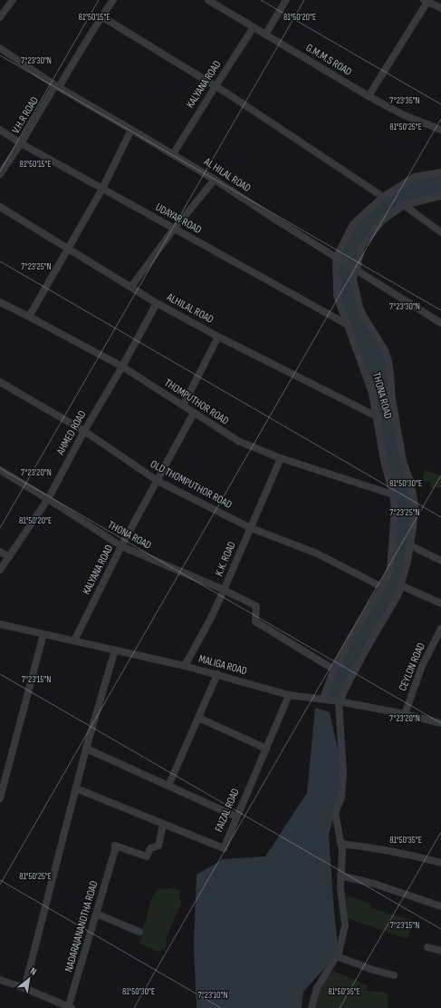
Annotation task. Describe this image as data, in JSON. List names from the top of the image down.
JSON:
{
  "streets": {
    "street": [
      "G.M.M.S ROAD",
      "KALYANA ROAD",
      "V.H.R ROAD",
      "AL HILAL ROAD",
      "UDAYAR ROAD",
      "ALHILAL ROAD",
      "THONA ROAD",
      "THOMPUTHOR ROAD",
      "AHMED ROAD",
      "OLD THOMPUTHOR ROAD",
      "K.K. ROAD",
      "MALIGA ROAD",
      "CEYLON ROAD",
      "FAIZAL ROAD",
      "NADARAJANANDTHA ROAD"
    ]
  },
  "crossings": [
    ["G.M.M.S ROAD", "KALYANA ROAD"],
    ["KALYANA ROAD", "AL HILAL ROAD"],
    ["KALYANA ROAD", "THONA ROAD"],
    ["KALYANA ROAD", "THOMPUTHOR ROAD"],
    ["KALYANA ROAD", "OLD THOMPUTHOR ROAD"],
    ["KALYANA ROAD", "MALIGA ROAD"],
    ["V.H.R ROAD", "AL HILAL ROAD"],
    ["V.H.R ROAD", "UDAYAR ROAD"],
    ["AL HILAL ROAD", "THONA ROAD"],
    ["UDAYAR ROAD", "THONA ROAD"],
    ["ALHILAL ROAD", "THONA ROAD"],
    ["ALHILAL ROAD", "AHMED ROAD"],
    ["THONA ROAD", "THOMPUTHOR ROAD"],
    ["THONA ROAD", "AHMED ROAD"],
    ["THONA ROAD", "OLD THOMPUTHOR ROAD"],
    ["THONA ROAD", "K.K. ROAD"],
    ["THONA ROAD", "MALIGA ROAD"],
    ["THOMPUTHOR ROAD", "AHMED ROAD"],
    ["THOMPUTHOR ROAD", "K.K. ROAD"],
    ["AHMED ROAD", "OLD THOMPUTHOR ROAD"],
    ["OLD THOMPUTHOR ROAD", "K.K. ROAD"],
    ["K.K. ROAD", "MALIGA ROAD"],
    ["MALIGA ROAD", "CEYLON ROAD"],
    ["MALIGA ROAD", "FAIZAL ROAD"],
    ["FAIZAL ROAD", "NADARAJANANDTHA ROAD"]
  ],
  "north": "top right",
  "coordinates": [
    "81°50'20\"E",
    "81°50'15\"E",
    "7°23'30\"N",
    "7°23'35\"N",
    "81°50'25\"E",
    "7°23'25\"N",
    "7°23'20\"N",
    "81°50'30\"E",
    "7°23'15\"N",
    "81°50'35\"E",
    "7°23'10\"N"
  ]
}
